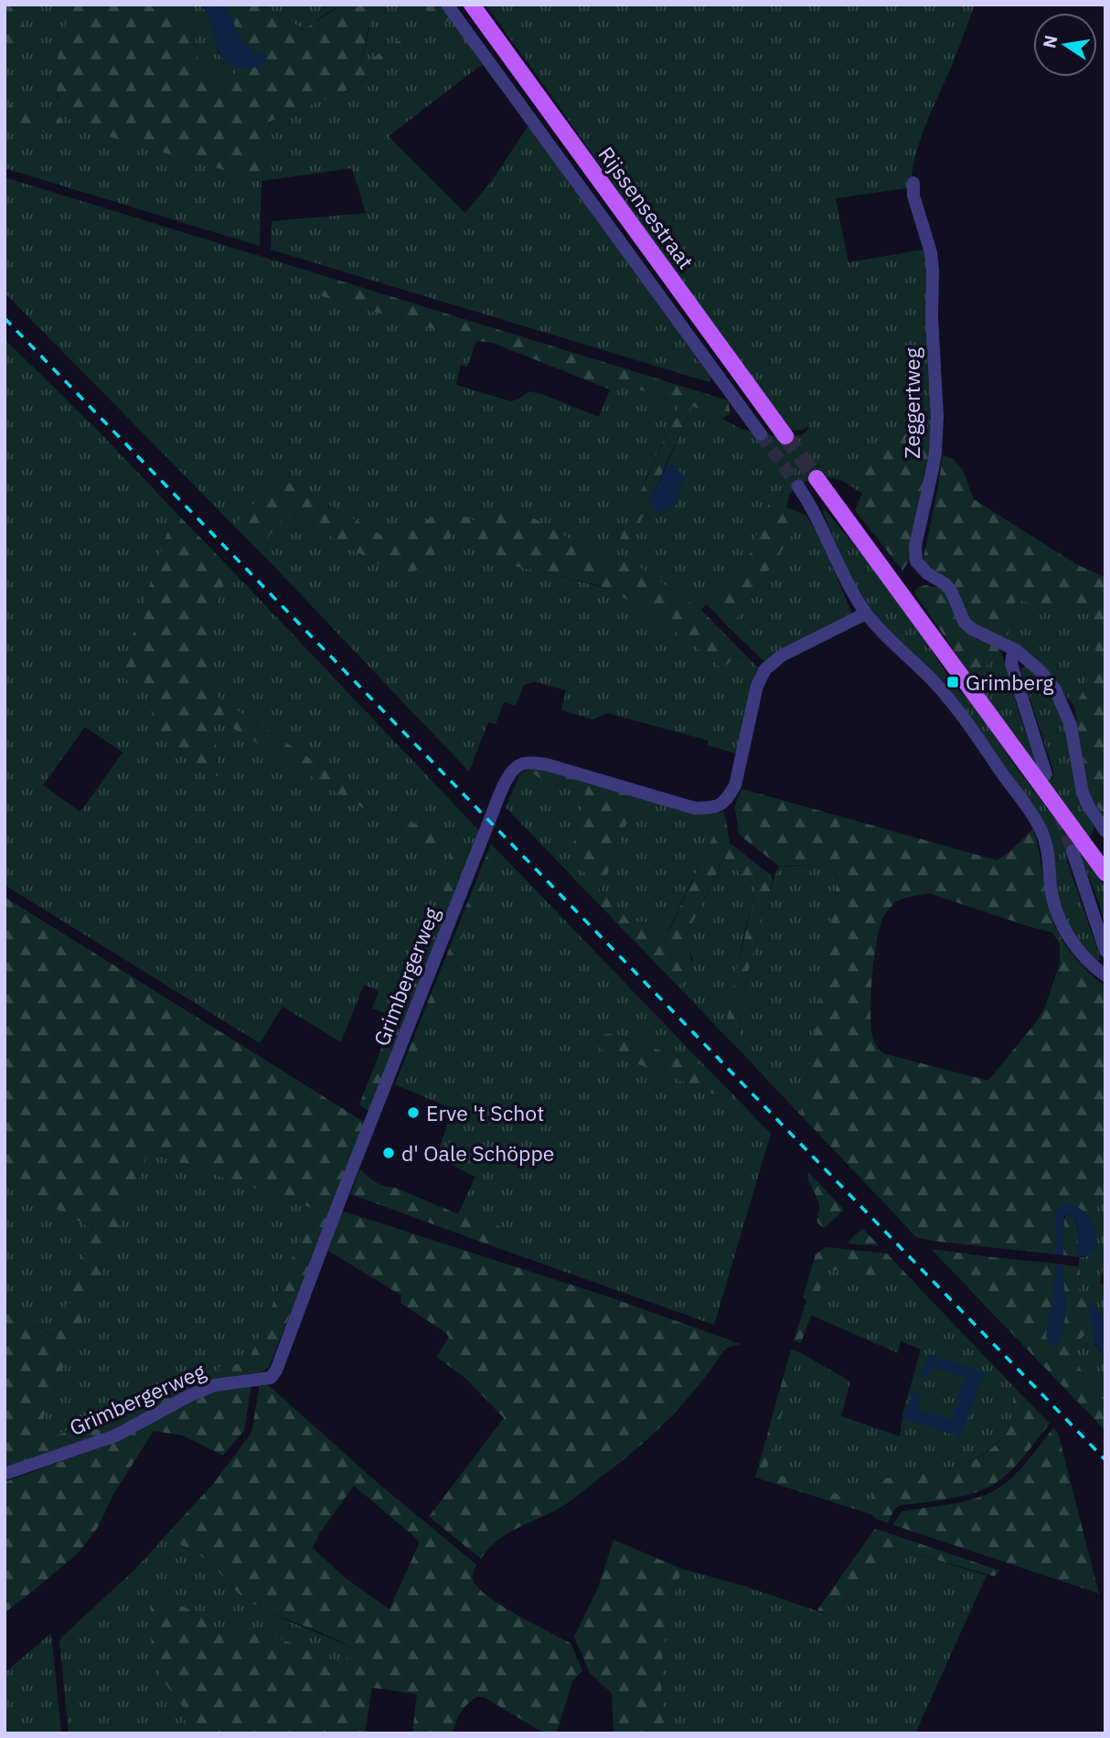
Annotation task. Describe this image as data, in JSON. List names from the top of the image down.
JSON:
{
  "streets": {
    "main road": ["Rijssensestraat"],
    "street": ["Zeggertweg", "Grimbergerweg"]
  },
  "places": {
    "transit": ["Grimberg"],
    "other": ["Erve 't Schot", "d' Oale Schöppe"]
  },
  "north": "left"
}
